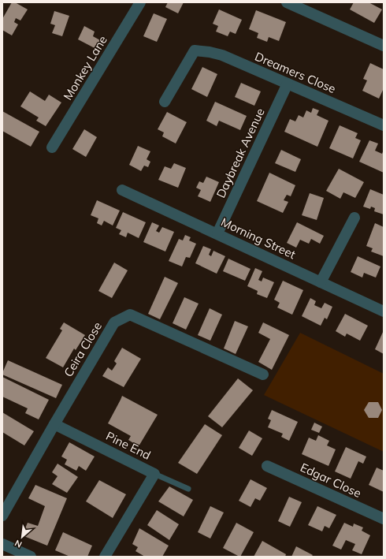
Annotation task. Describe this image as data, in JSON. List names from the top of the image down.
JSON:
{
  "streets": {
    "street": [
      "Monkey Lane",
      "Dreamers Close",
      "Daybreak Avenue",
      "Morning Street",
      "Ceira Close",
      "Pine End",
      "Edgar Close"
    ]
  },
  "crossings": [
    ["Dreamers Close", "Daybreak Avenue"],
    ["Daybreak Avenue", "Morning Street"],
    ["Ceira Close", "Pine End"]
  ],
  "north": "bottom left"
}
